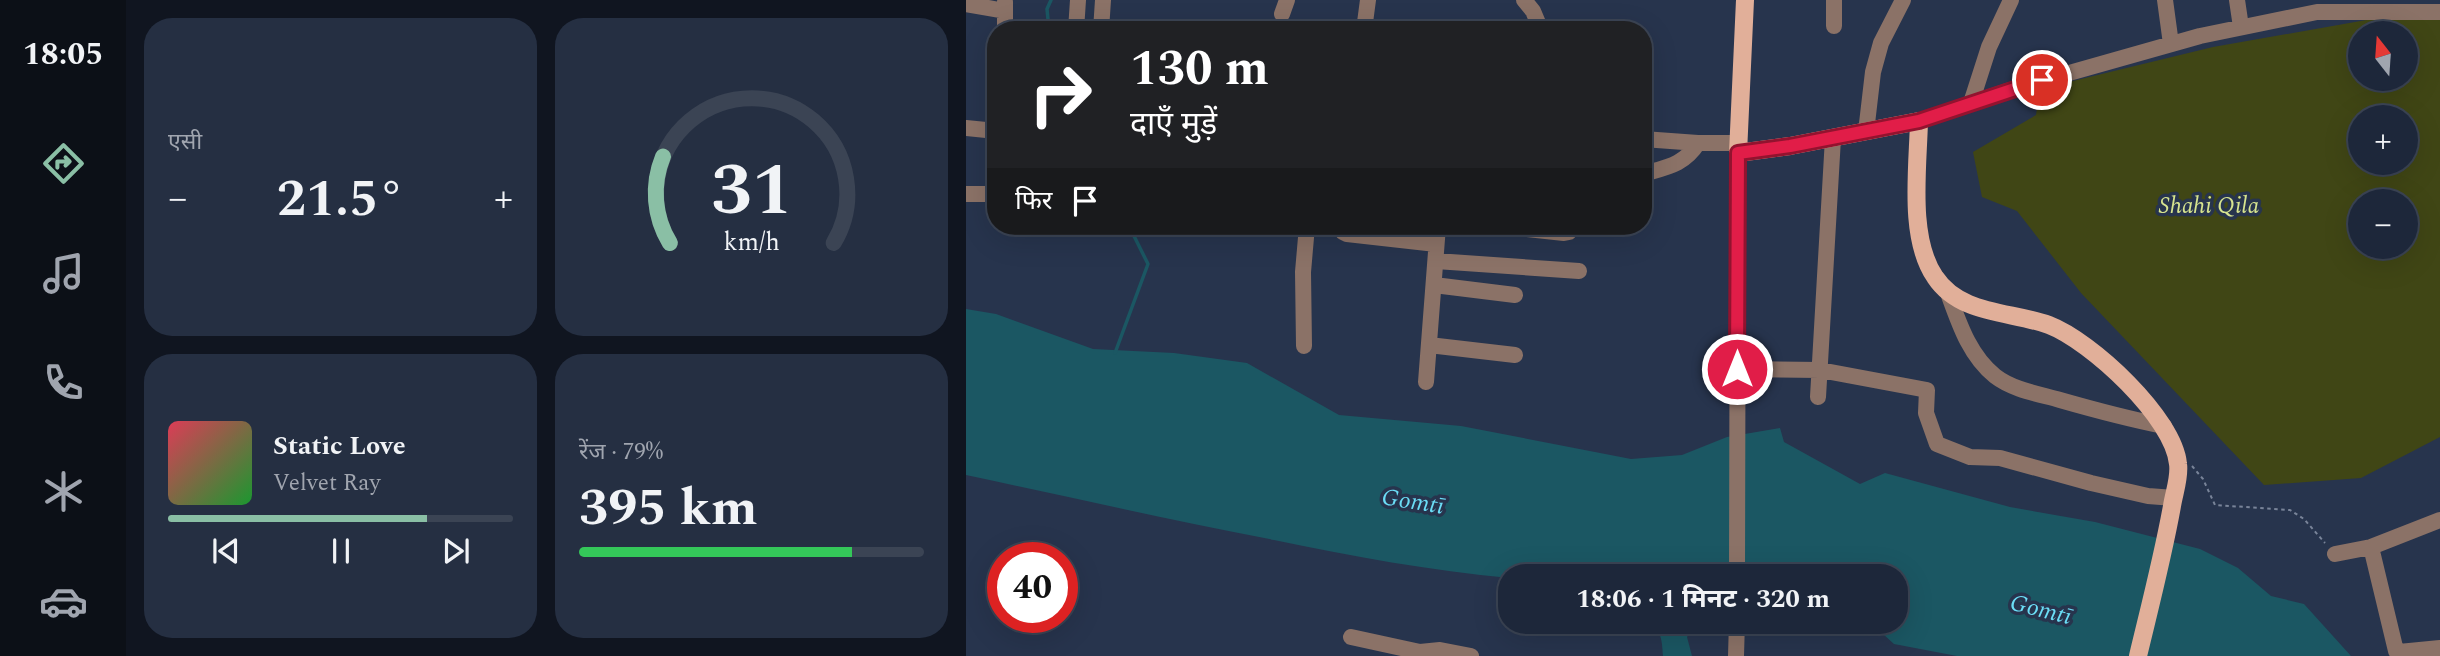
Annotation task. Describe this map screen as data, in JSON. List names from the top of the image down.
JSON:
{
  "water": ["Gomtī"],
  "parks": ["Shahi Qila"],
  "north": "top",
  "page": {
    "tabs": "18:05",
    "tile": [
      "एसी",
      ["रेंज · 79%", "395 km"]
    ],
    "map_buttons": ["+", "−"],
    "turn": ["130 m", "दाएँ मुड़ें"],
    "then": "फिर",
    "heat": ["−", "21.5°", "+"],
    "song": ["Static Love", "Velvet Ray"],
    "limit": "40",
    "trip": "18:06 · 1 मिनट · 320 m",
    "gauge": ["31", "km/h"]
  }
}
